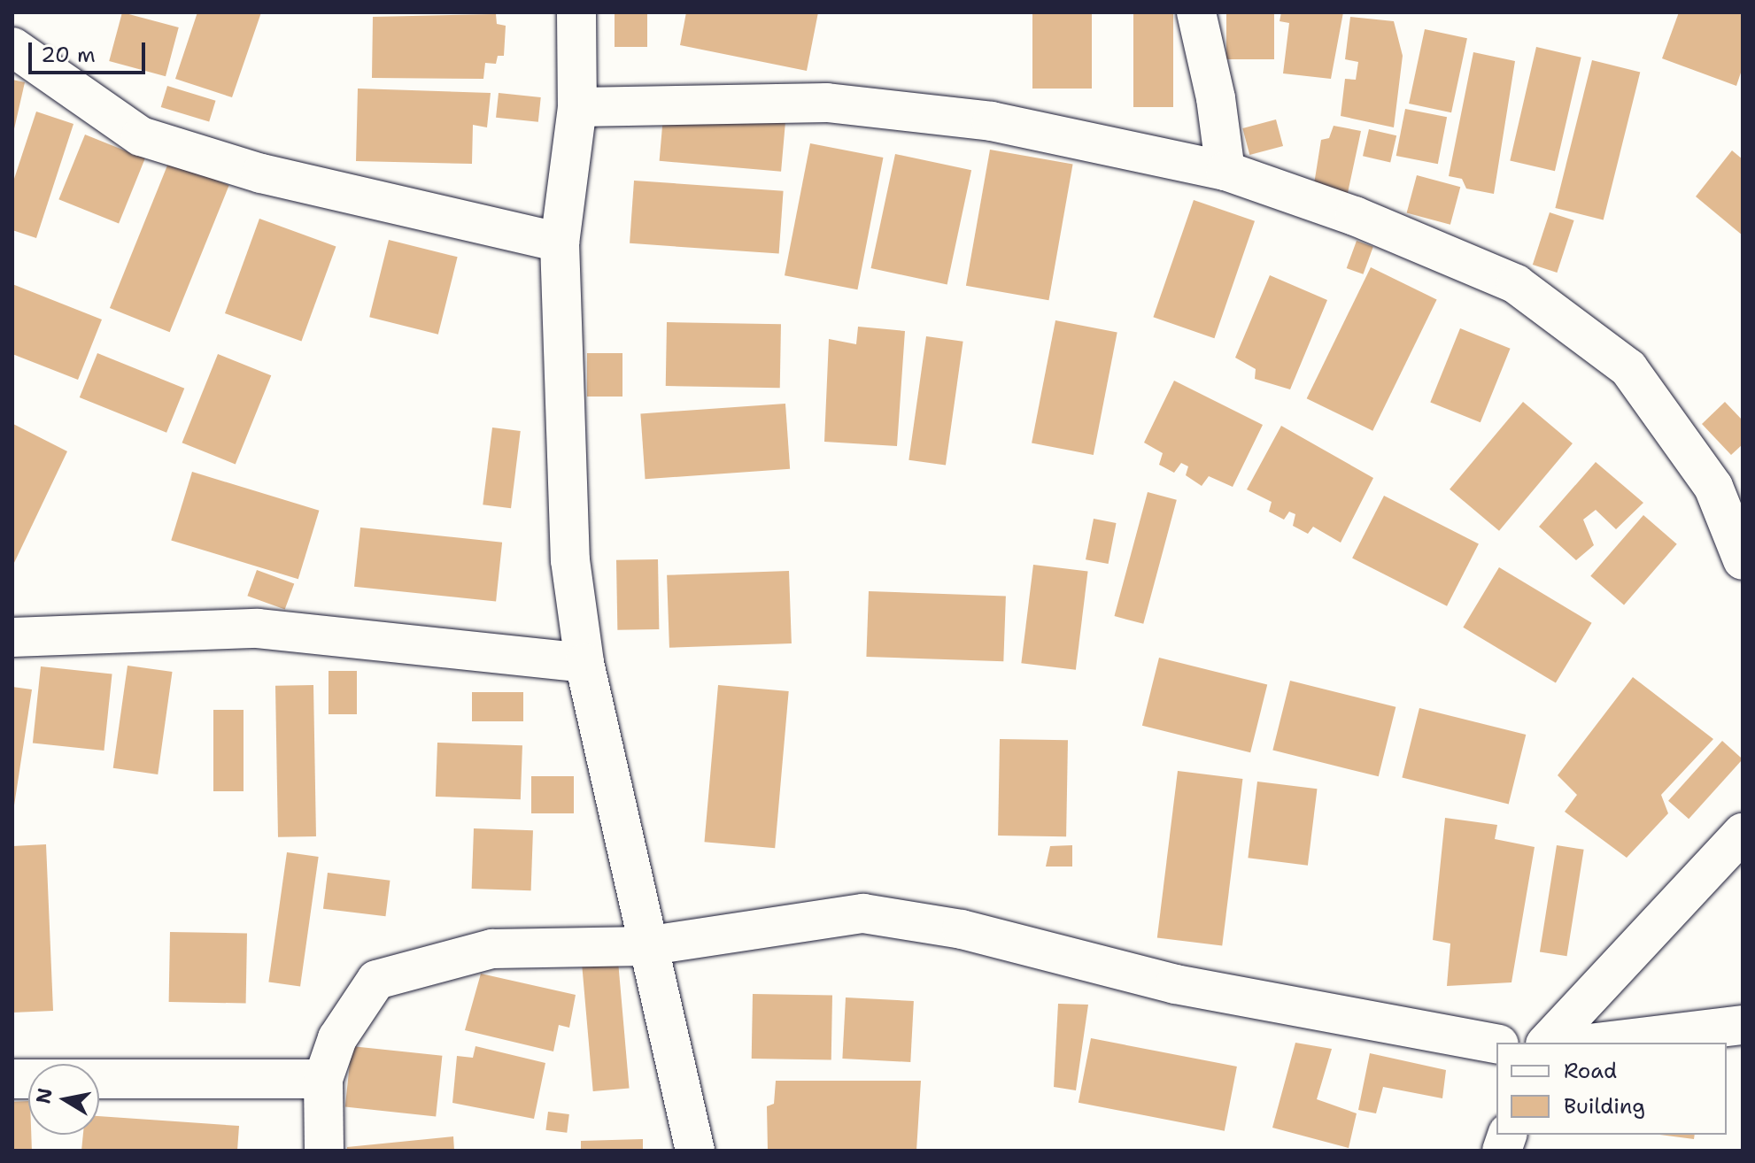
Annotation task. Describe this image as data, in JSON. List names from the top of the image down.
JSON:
{
  "legend": ["Road", "Building"],
  "scale_bar": "20 m",
  "north": "left"
}
